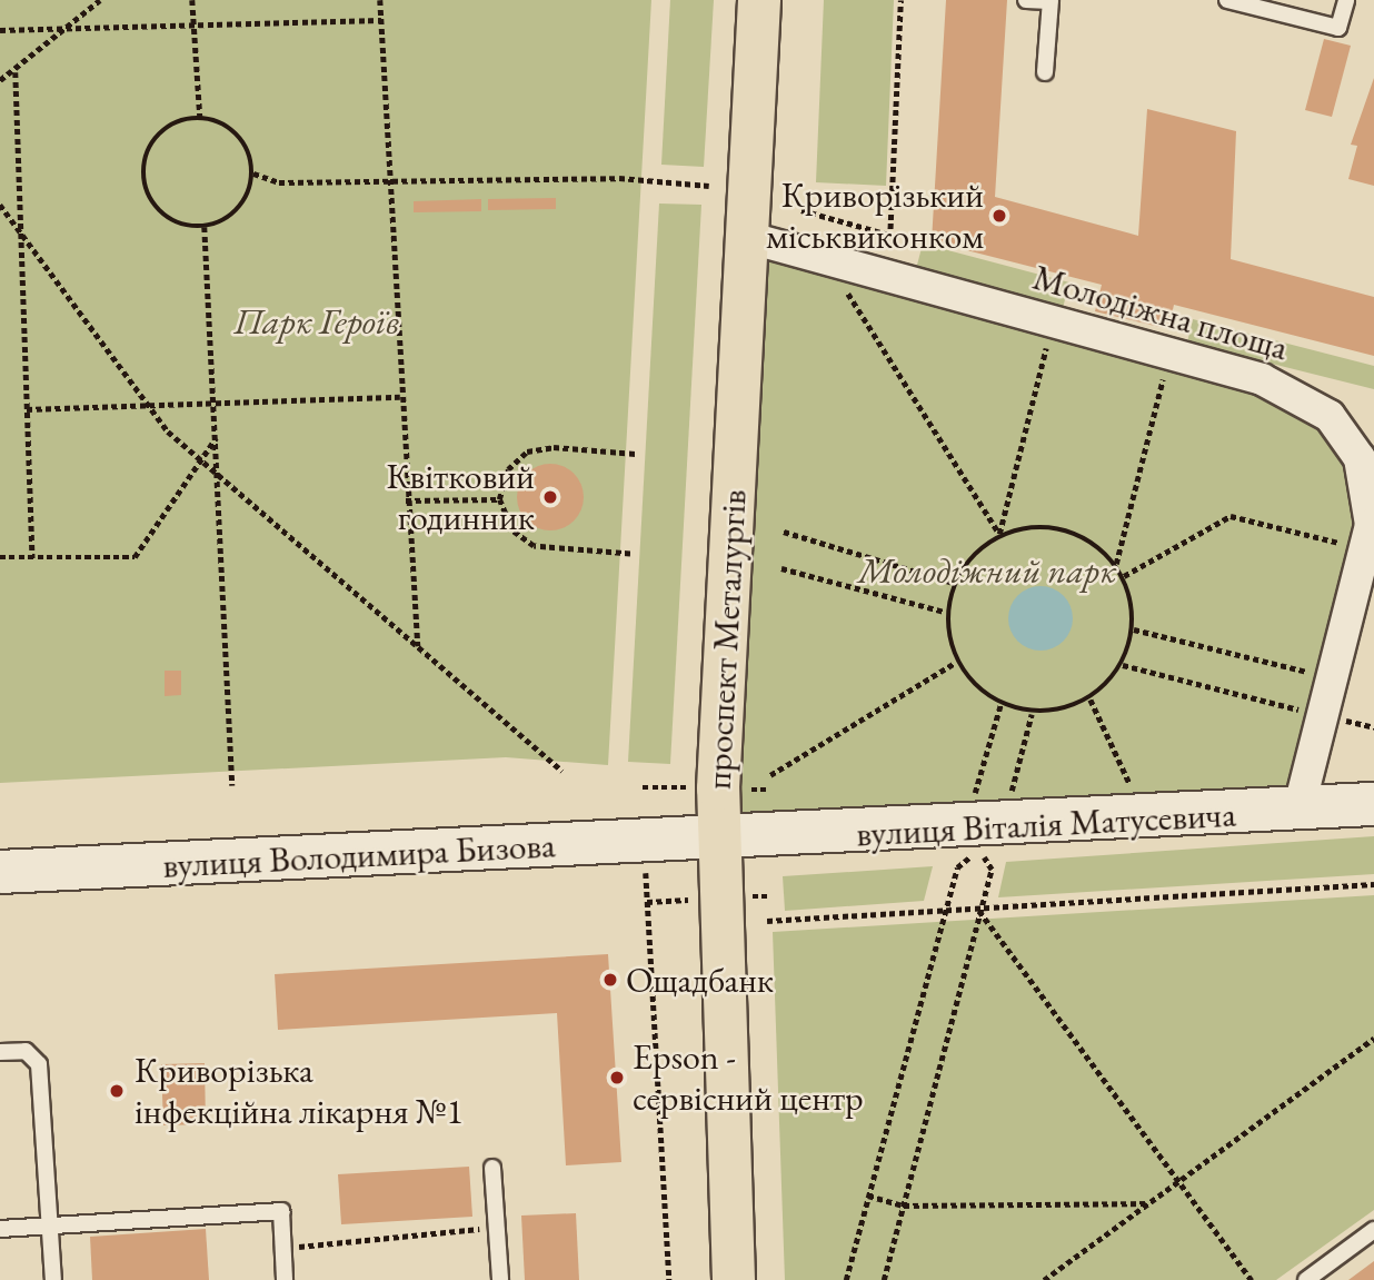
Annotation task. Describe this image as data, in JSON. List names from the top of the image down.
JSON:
{
  "streets": {
    "main road": ["проспект Металургів"],
    "street": ["Молодіжна площа", "вулиця Віталія Матусевича", "вулиця Володимира Бизова"]
  },
  "crossings": [
    ["Молодіжна площа", "проспект Металургів"],
    ["Молодіжна площа", "вулиця Віталія Матусевича"],
    ["проспект Металургів", "вулиця Віталія Матусевича"],
    ["проспект Металургів", "вулиця Володимира Бизова"],
    ["вулиця Віталія Матусевича", "вулиця Володимира Бизова"]
  ],
  "parks": ["Парк Героїв", "Молодіжний парк"],
  "places": [
    "Криворізький міськвиконком",
    "Квітковий годинник",
    "Ощадбанк",
    "Epson - сервісний центр",
    "Криворізька інфекційна лікарня №1"
  ]
}
